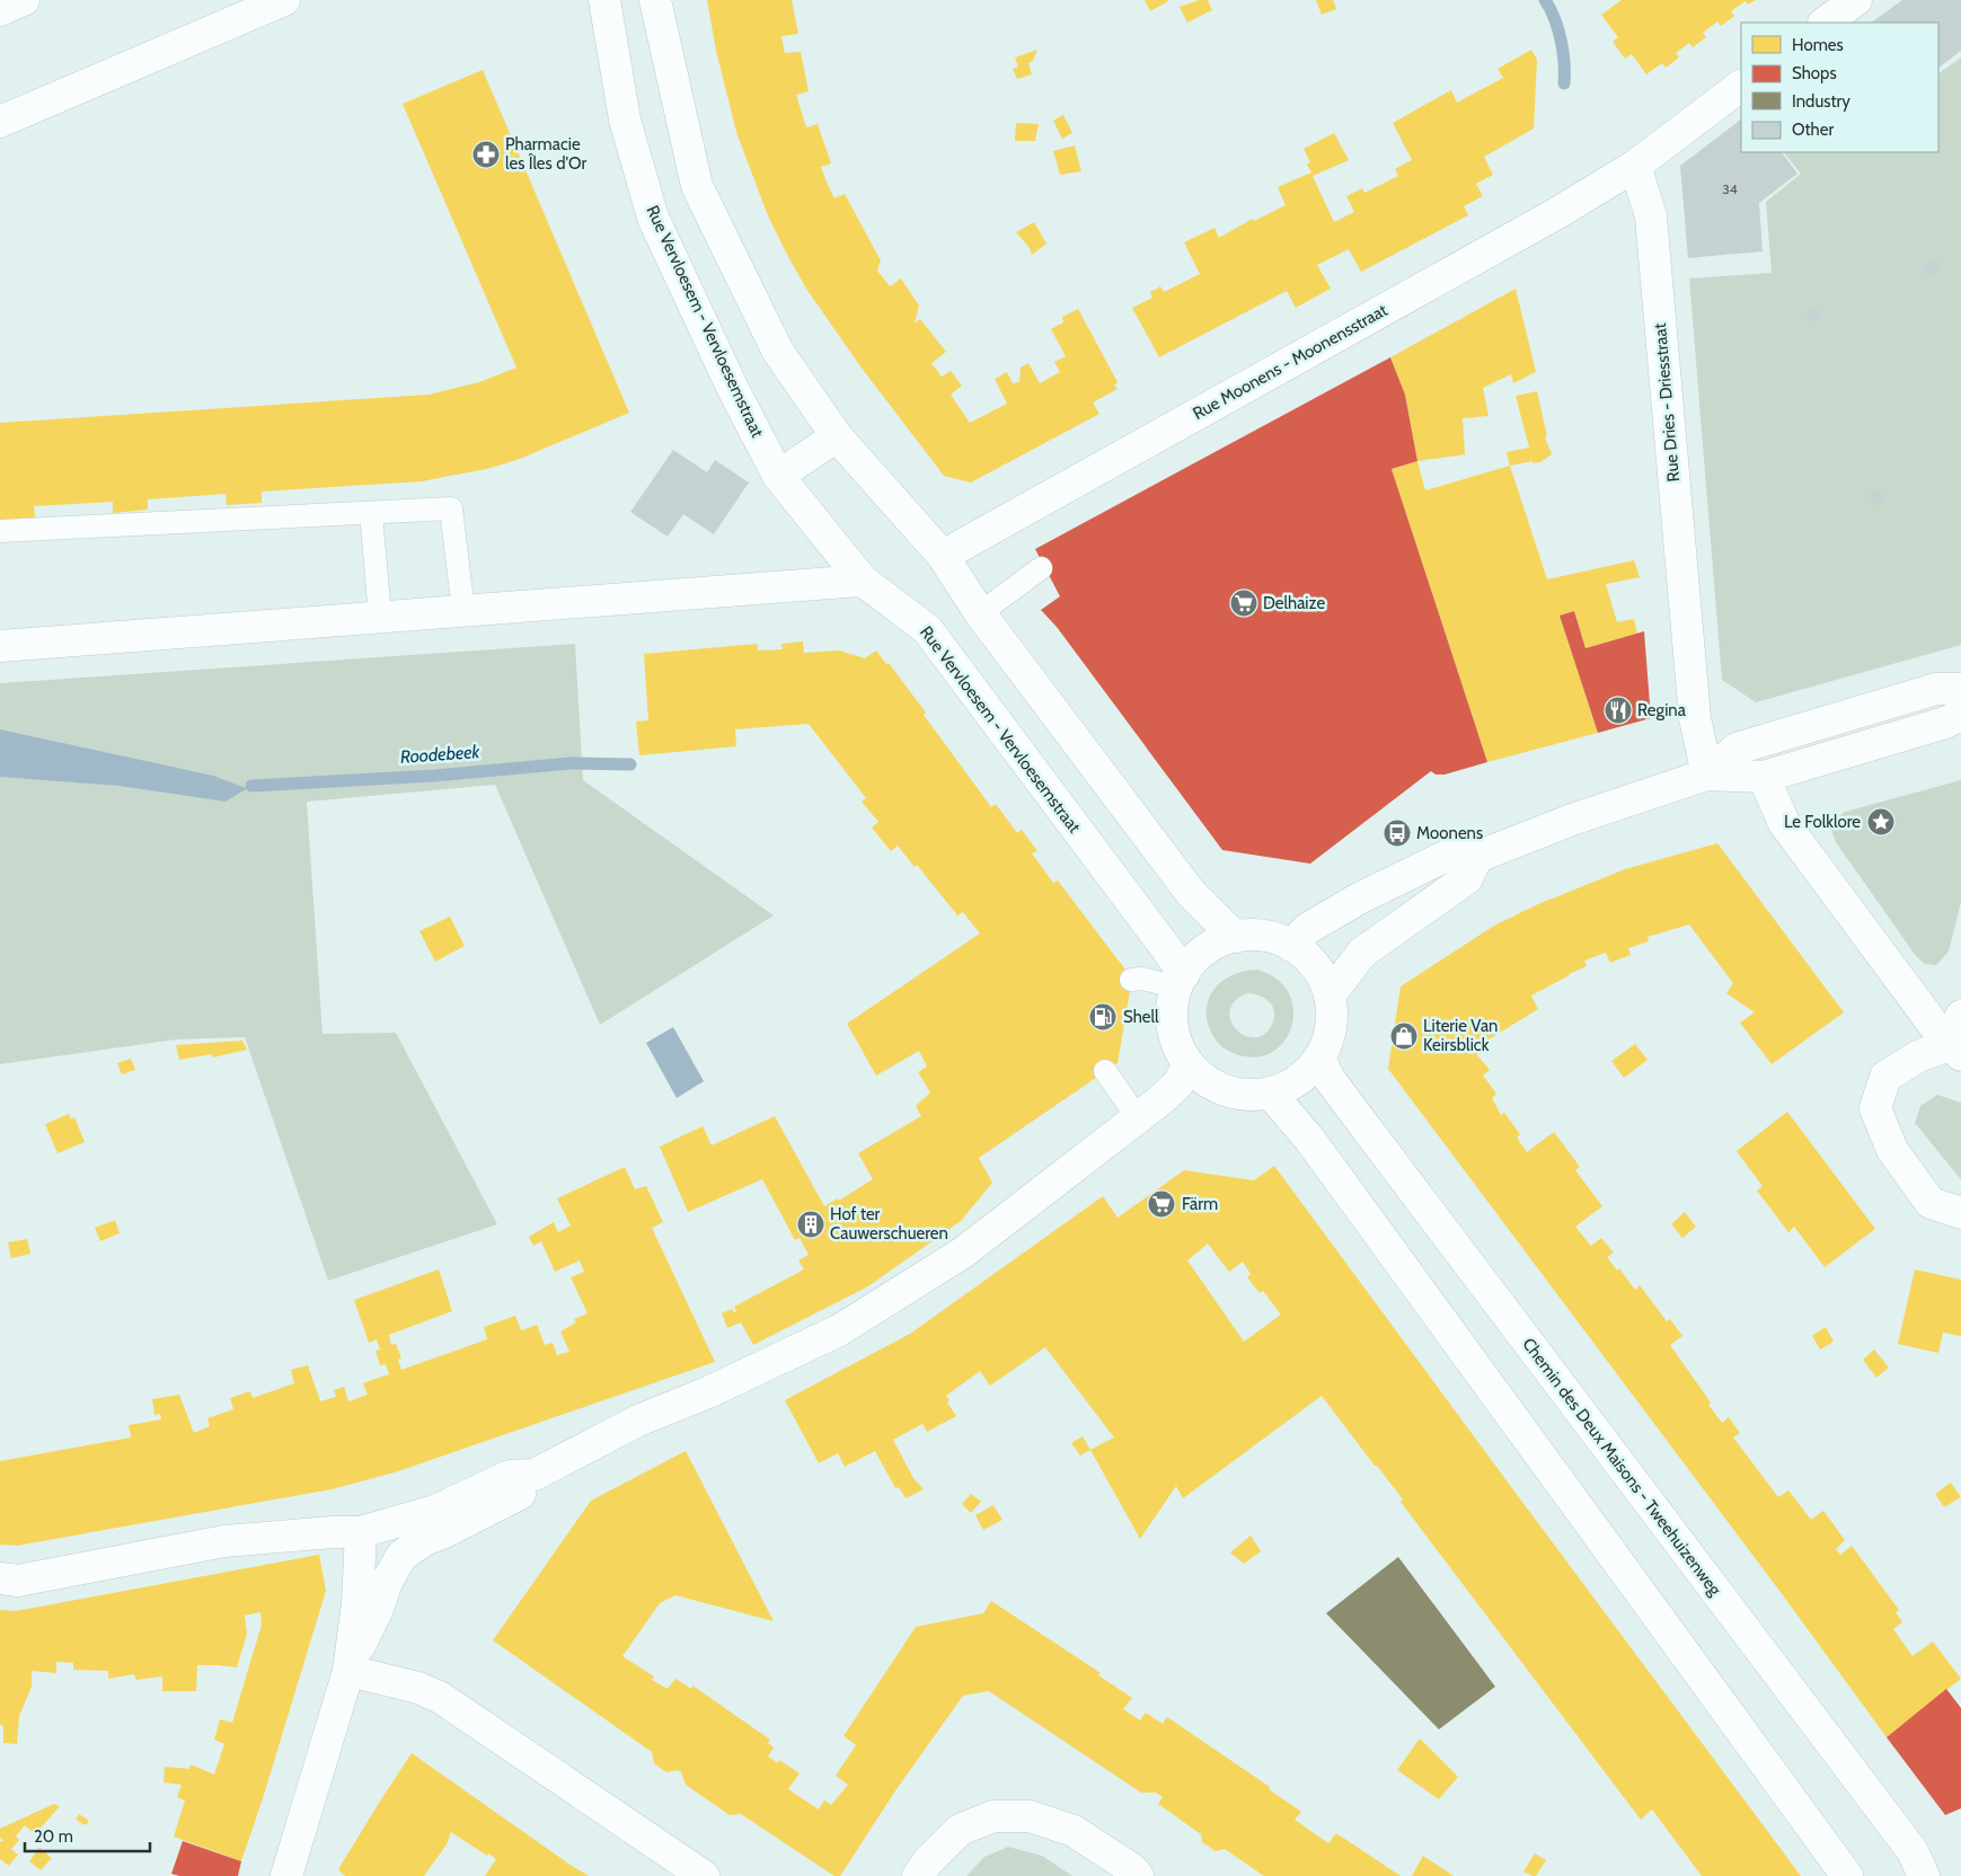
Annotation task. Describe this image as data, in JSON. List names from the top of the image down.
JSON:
{
  "streets": {
    "street": [
      "Rue Vervloesem - Vervloesemstraat",
      "Rue Moonens - Moonensstraat",
      "Rue Dries - Driesstraat",
      "Chemin des Deux Maisons - Tweehuizenweg"
    ]
  },
  "crossings": [
    ["Rue Vervloesem - Vervloesemstraat", "Chemin des Deux Maisons - Tweehuizenweg"],
    ["Rue Moonens - Moonensstraat", "Rue Dries - Driesstraat"]
  ],
  "water": ["Roodebeek"],
  "places": {
    "pharmacy": ["Pharmacie les Îles d'Or"],
    "supermarket": ["Delhaize", "Färm"],
    "restaurant": ["Regina"],
    "place": ["Le Folklore"],
    "bus stop": ["Moonens"],
    "fuel station": ["Shell"],
    "shop": ["Literie Van Keirsblick"],
    "building": ["Hof ter Cauwerschueren"]
  },
  "house_numbers": ["34"],
  "legend": [
    "Homes",
    "Shops",
    "Industry",
    "Other"
  ],
  "scale_bar": "20 m"
}
